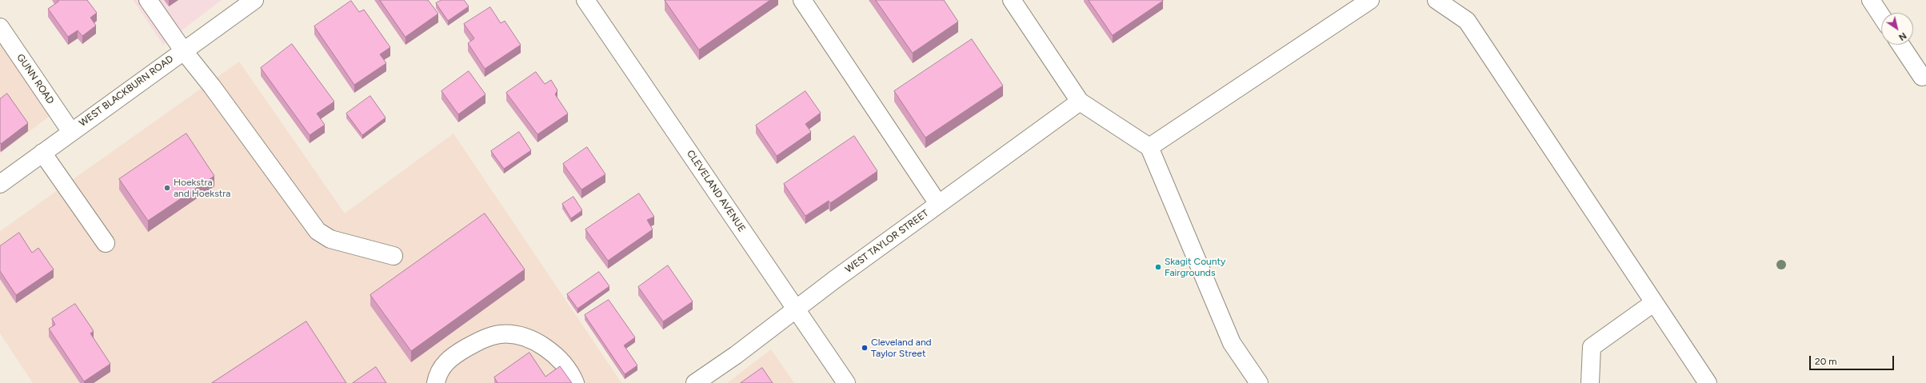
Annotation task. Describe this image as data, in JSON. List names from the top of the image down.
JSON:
{
  "streets": {
    "street": [
      "GUNN ROAD",
      "WEST BLACKBURN ROAD",
      "CLEVELAND AVENUE",
      "WEST TAYLOR STREET"
    ]
  },
  "crossings": [
    ["GUNN ROAD", "WEST BLACKBURN ROAD"],
    ["CLEVELAND AVENUE", "WEST TAYLOR STREET"]
  ],
  "places": ["Hoekstra and Hoekstra", "Skagit County Fairgrounds", "Cleveland and Taylor Street"],
  "scale_bar": "20 m",
  "north": "bottom right"
}
